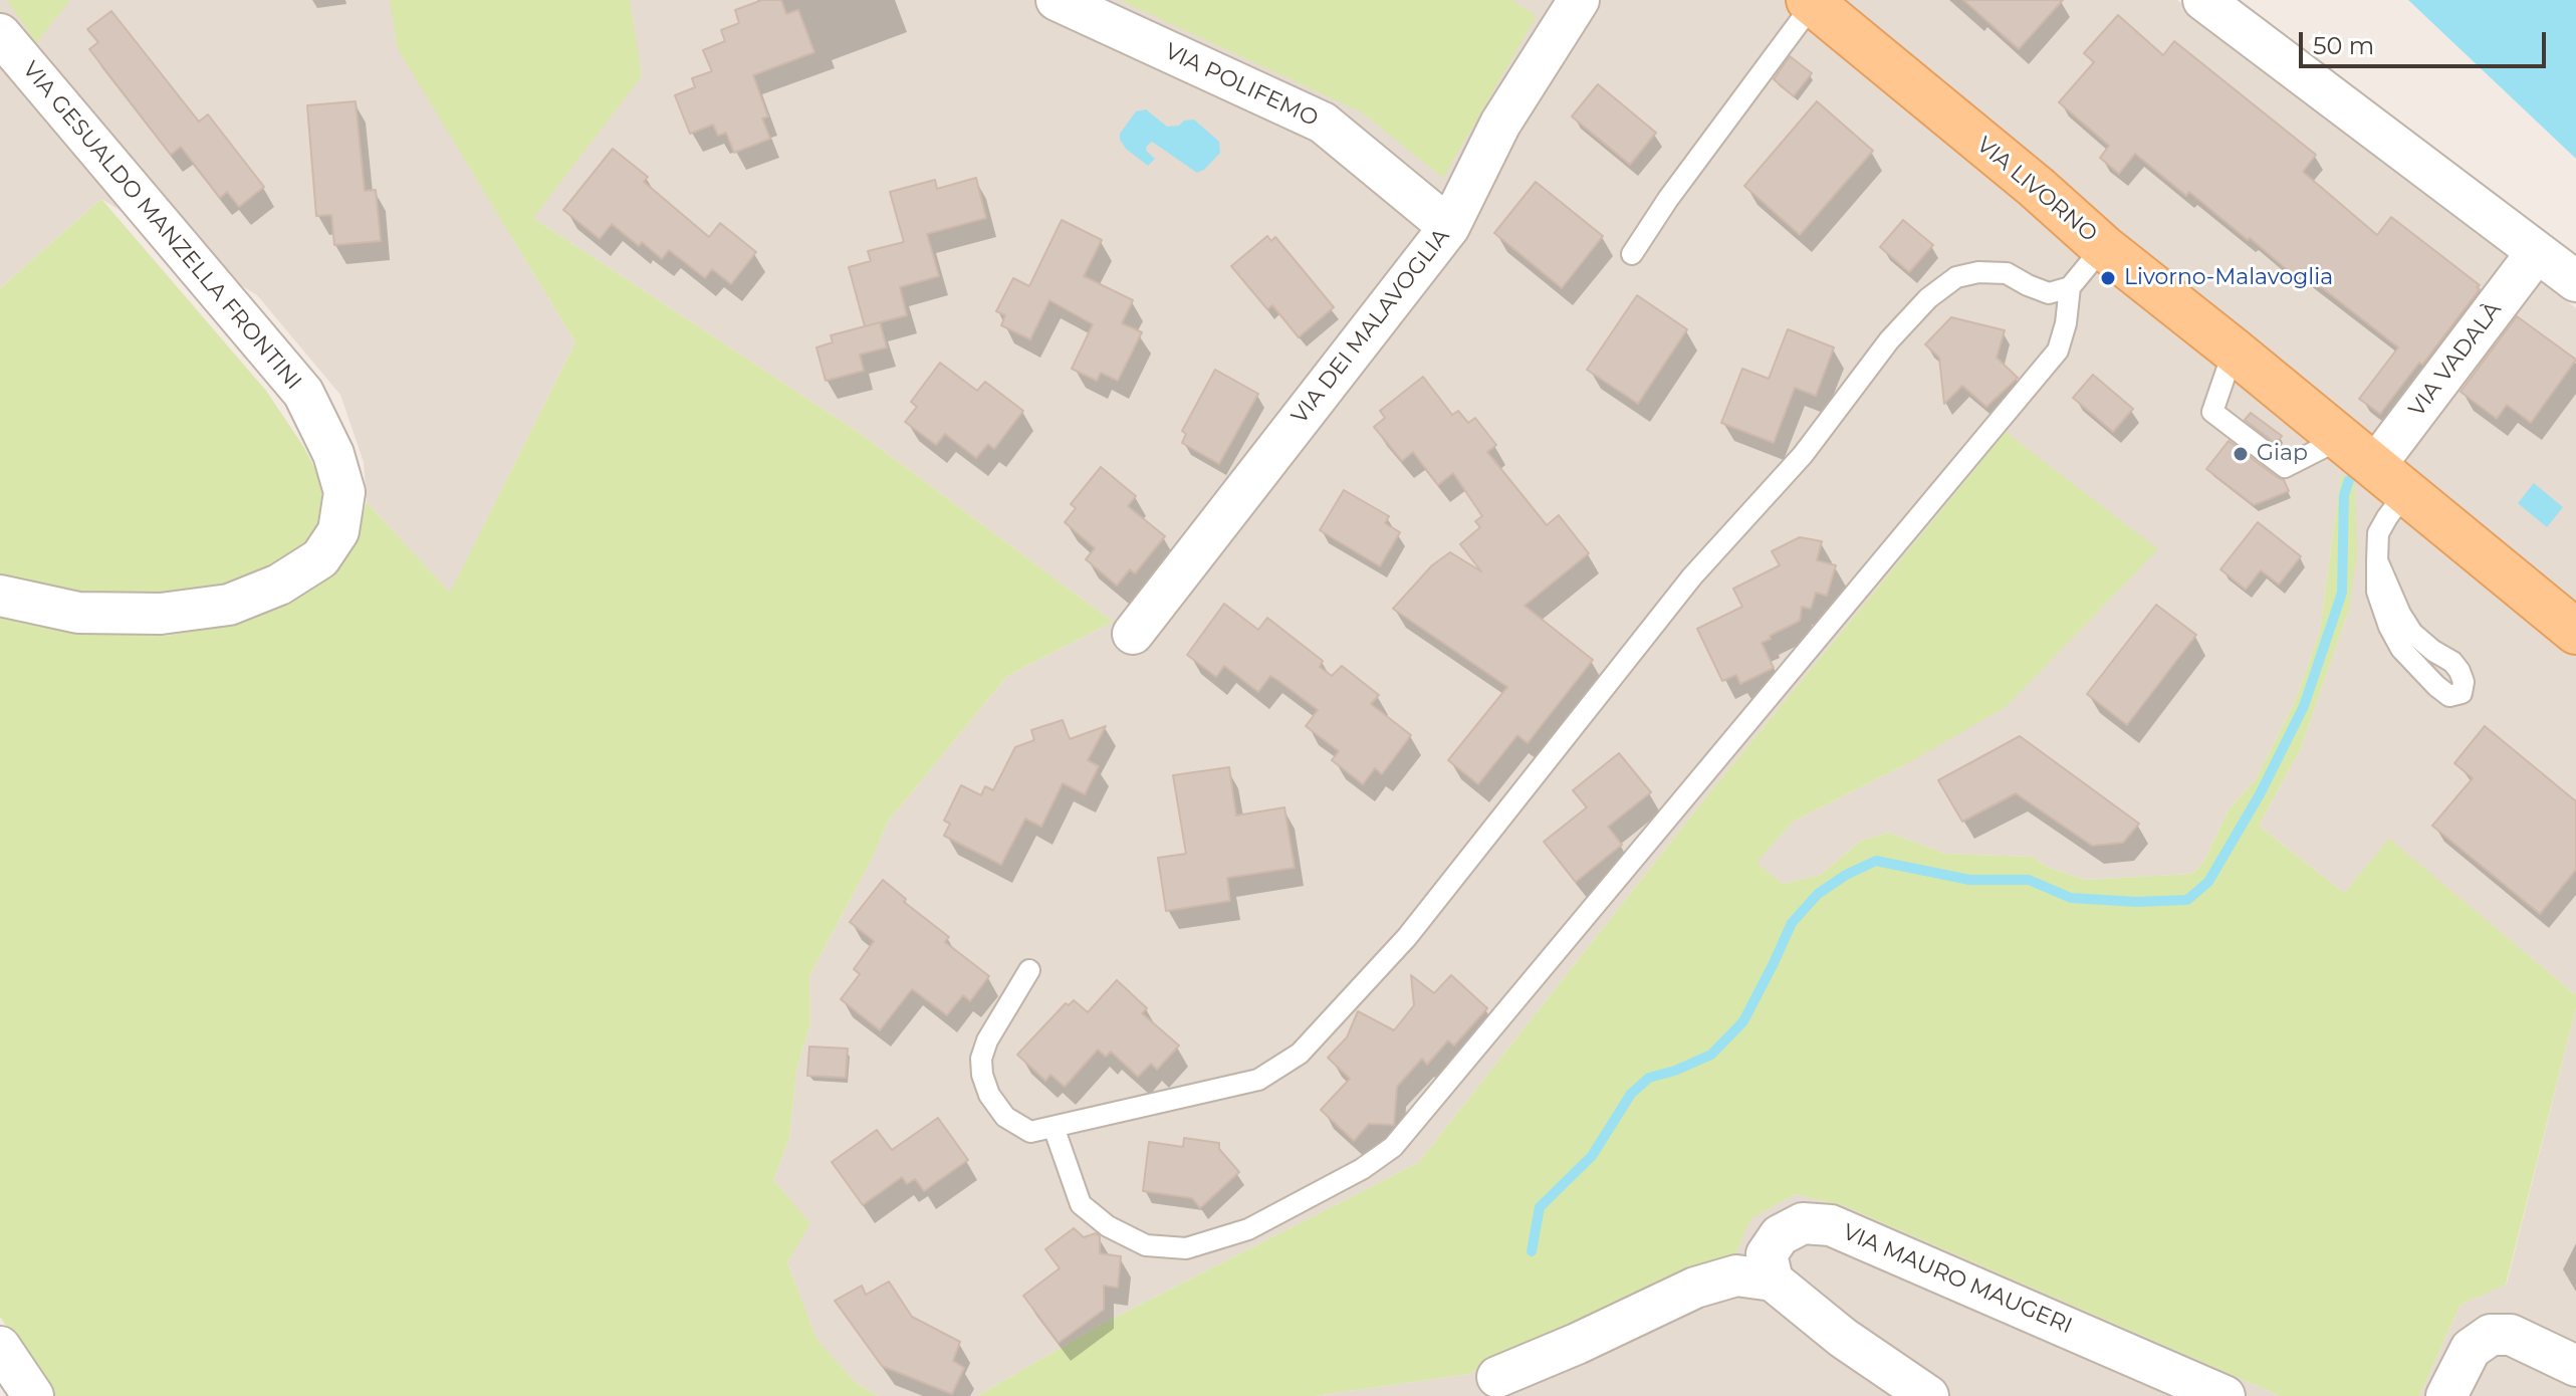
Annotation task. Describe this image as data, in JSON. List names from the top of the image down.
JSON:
{
  "streets": {
    "main road": ["VIA LIVORNO"],
    "street": [
      "VIA POLIFEMO",
      "VIA GESUALDO MANZELLA FRONTINI",
      "VIA DEI MALAVOGLIA",
      "VIA VADALÀ",
      "VIA MAURO MAUGERI"
    ]
  },
  "crossings": [
    ["VIA POLIFEMO", "VIA DEI MALAVOGLIA"],
    ["VIA LIVORNO", "VIA VADALÀ"]
  ],
  "places": ["Livorno-Malavoglia", "Giap"],
  "scale_bar": "50 m"
}
